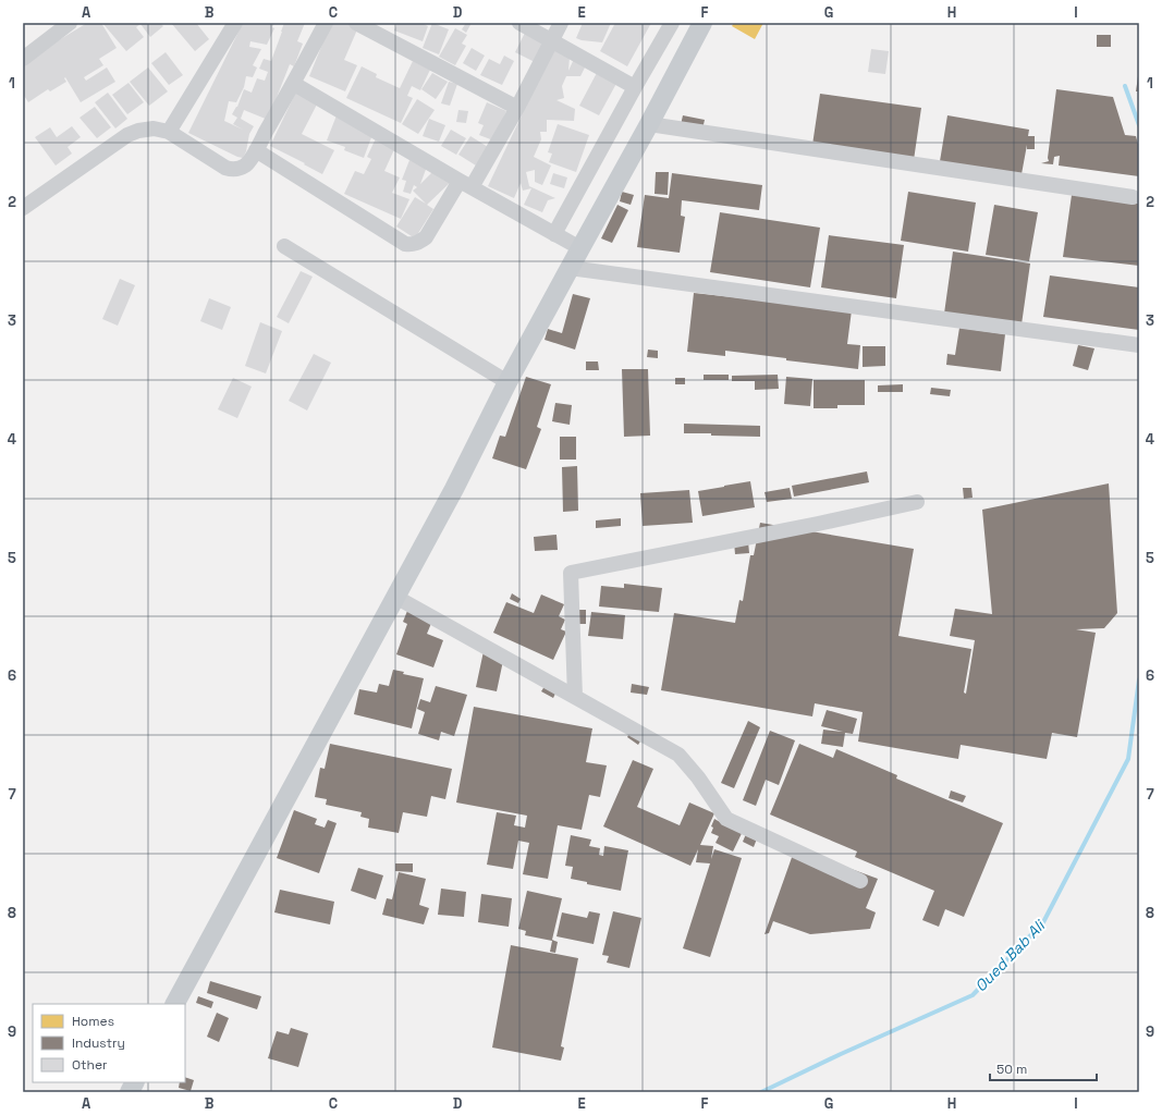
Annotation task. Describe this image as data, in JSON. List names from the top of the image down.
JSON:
{
  "water": ["Oued Bab Ali"],
  "legend": ["Homes", "Industry", "Other"],
  "scale_bar": "50 m",
  "grid": {
    "columns": [
      "A",
      "B",
      "C",
      "D",
      "E",
      "F",
      "G",
      "H",
      "I"
    ],
    "rows": [
      "1",
      "2",
      "3",
      "4",
      "5",
      "6",
      "7",
      "8",
      "9"
    ]
  }
}
